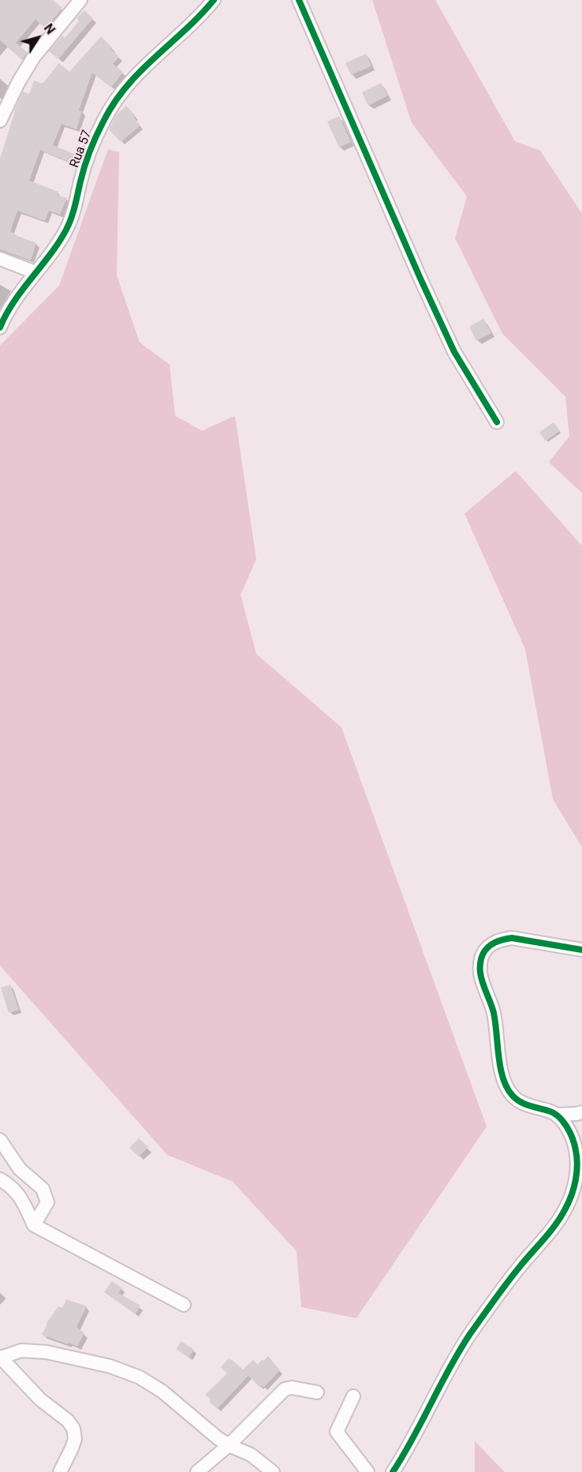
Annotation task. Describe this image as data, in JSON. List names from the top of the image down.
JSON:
{
  "streets": {
    "street": ["Rua 57"]
  },
  "north": "top right"
}
